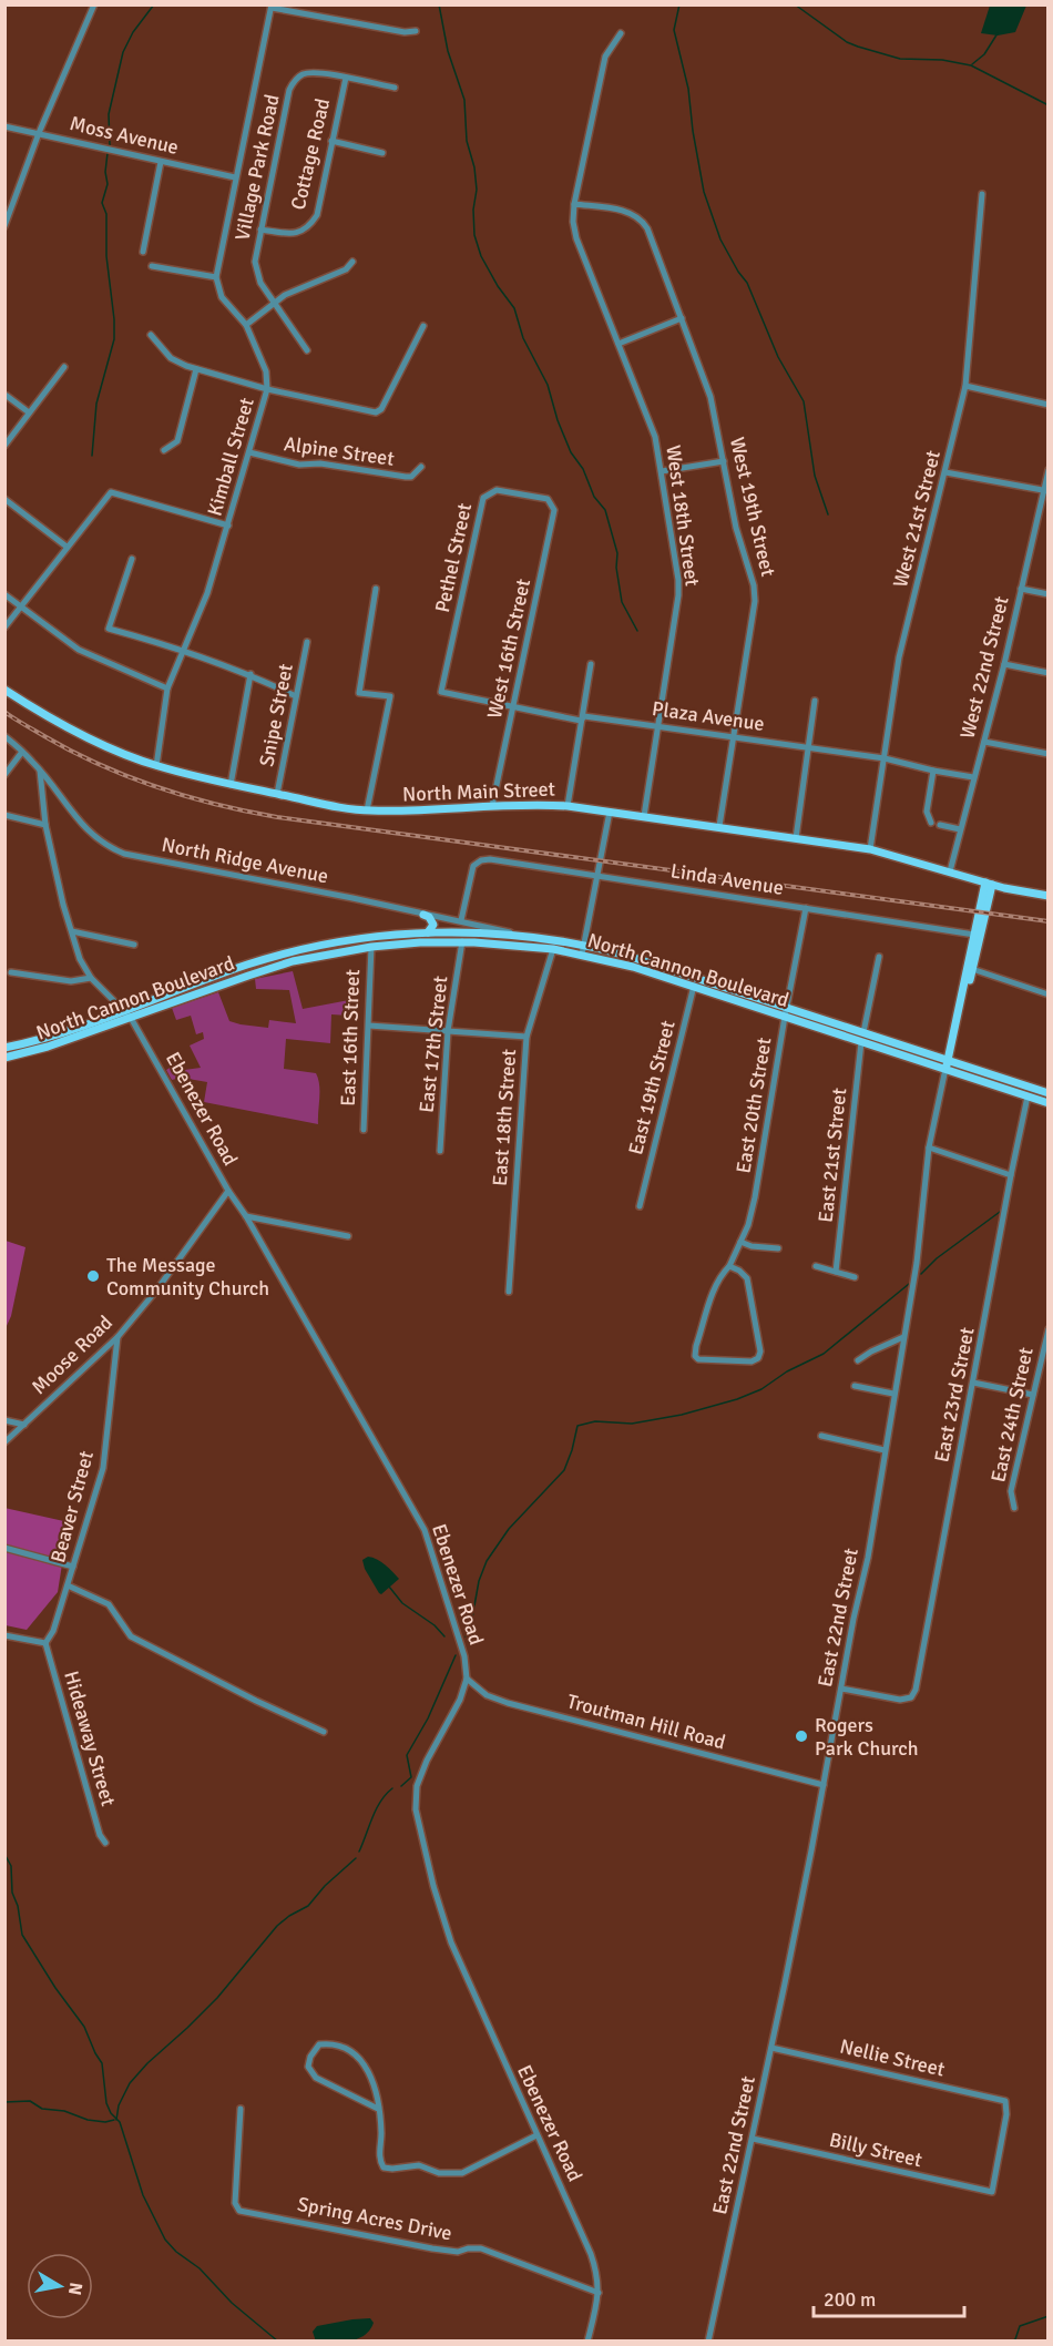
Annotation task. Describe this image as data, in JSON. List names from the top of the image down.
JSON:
{
  "streets": {
    "main road": ["North Main Street", "North Cannon Boulevard", "East 22nd Street"],
    "street": [
      "Moss Avenue",
      "Cottage Road",
      "Village Park Road",
      "Alpine Street",
      "Kimball Street",
      "West 19th Street",
      "West 18th Street",
      "West 21st Street",
      "Pethel Street",
      "West 16th Street",
      "West 22nd Street",
      "Snipe Street",
      "Plaza Avenue",
      "North Ridge Avenue",
      "Linda Avenue",
      "East 16th Street",
      "East 17th Street",
      "East 19th Street",
      "East 20th Street",
      "Ebenezer Road",
      "East 18th Street",
      "East 21st Street",
      "Moose Road",
      "East 23rd Street",
      "East 24th Street",
      "Beaver Street",
      "Troutman Hill Road",
      "Hideaway Street",
      "Nellie Street",
      "Billy Street",
      "Spring Acres Drive"
    ]
  },
  "crossings": [
    ["Cottage Road", "Village Park Road"],
    ["Alpine Street", "Kimball Street"],
    ["Kimball Street", "North Main Street"],
    ["West 19th Street", "West 18th Street"],
    ["West 19th Street", "Plaza Avenue"],
    ["West 19th Street", "North Main Street"],
    ["West 18th Street", "Plaza Avenue"],
    ["West 18th Street", "North Main Street"],
    ["West 21st Street", "Plaza Avenue"],
    ["West 21st Street", "North Main Street"],
    ["Pethel Street", "West 16th Street"],
    ["Pethel Street", "Plaza Avenue"],
    ["West 16th Street", "Plaza Avenue"],
    ["West 16th Street", "North Main Street"],
    ["West 22nd Street", "Plaza Avenue"],
    ["West 22nd Street", "North Main Street"],
    ["Snipe Street", "North Main Street"],
    ["North Main Street", "East 22nd Street"],
    ["North Ridge Avenue", "Linda Avenue"],
    ["North Ridge Avenue", "North Cannon Boulevard"],
    ["North Ridge Avenue", "Ebenezer Road"],
    ["Linda Avenue", "East 20th Street"],
    ["Linda Avenue", "East 22nd Street"],
    ["North Cannon Boulevard", "East 16th Street"],
    ["North Cannon Boulevard", "East 17th Street"],
    ["North Cannon Boulevard", "East 19th Street"],
    ["North Cannon Boulevard", "East 20th Street"],
    ["North Cannon Boulevard", "Ebenezer Road"],
    ["North Cannon Boulevard", "East 18th Street"],
    ["North Cannon Boulevard", "East 21st Street"],
    ["North Cannon Boulevard", "East 23rd Street"],
    ["North Cannon Boulevard", "East 22nd Street"],
    ["Ebenezer Road", "Moose Road"],
    ["Ebenezer Road", "Troutman Hill Road"],
    ["Ebenezer Road", "Spring Acres Drive"],
    ["Moose Road", "Beaver Street"],
    ["East 23rd Street", "East 22nd Street"],
    ["East 22nd Street", "Troutman Hill Road"],
    ["East 22nd Street", "Nellie Street"],
    ["East 22nd Street", "Billy Street"],
    ["Nellie Street", "Billy Street"]
  ],
  "places": ["The Message Community Church", "Rogers Park Church"],
  "scale_bar": "200 m",
  "north": "right"
}
